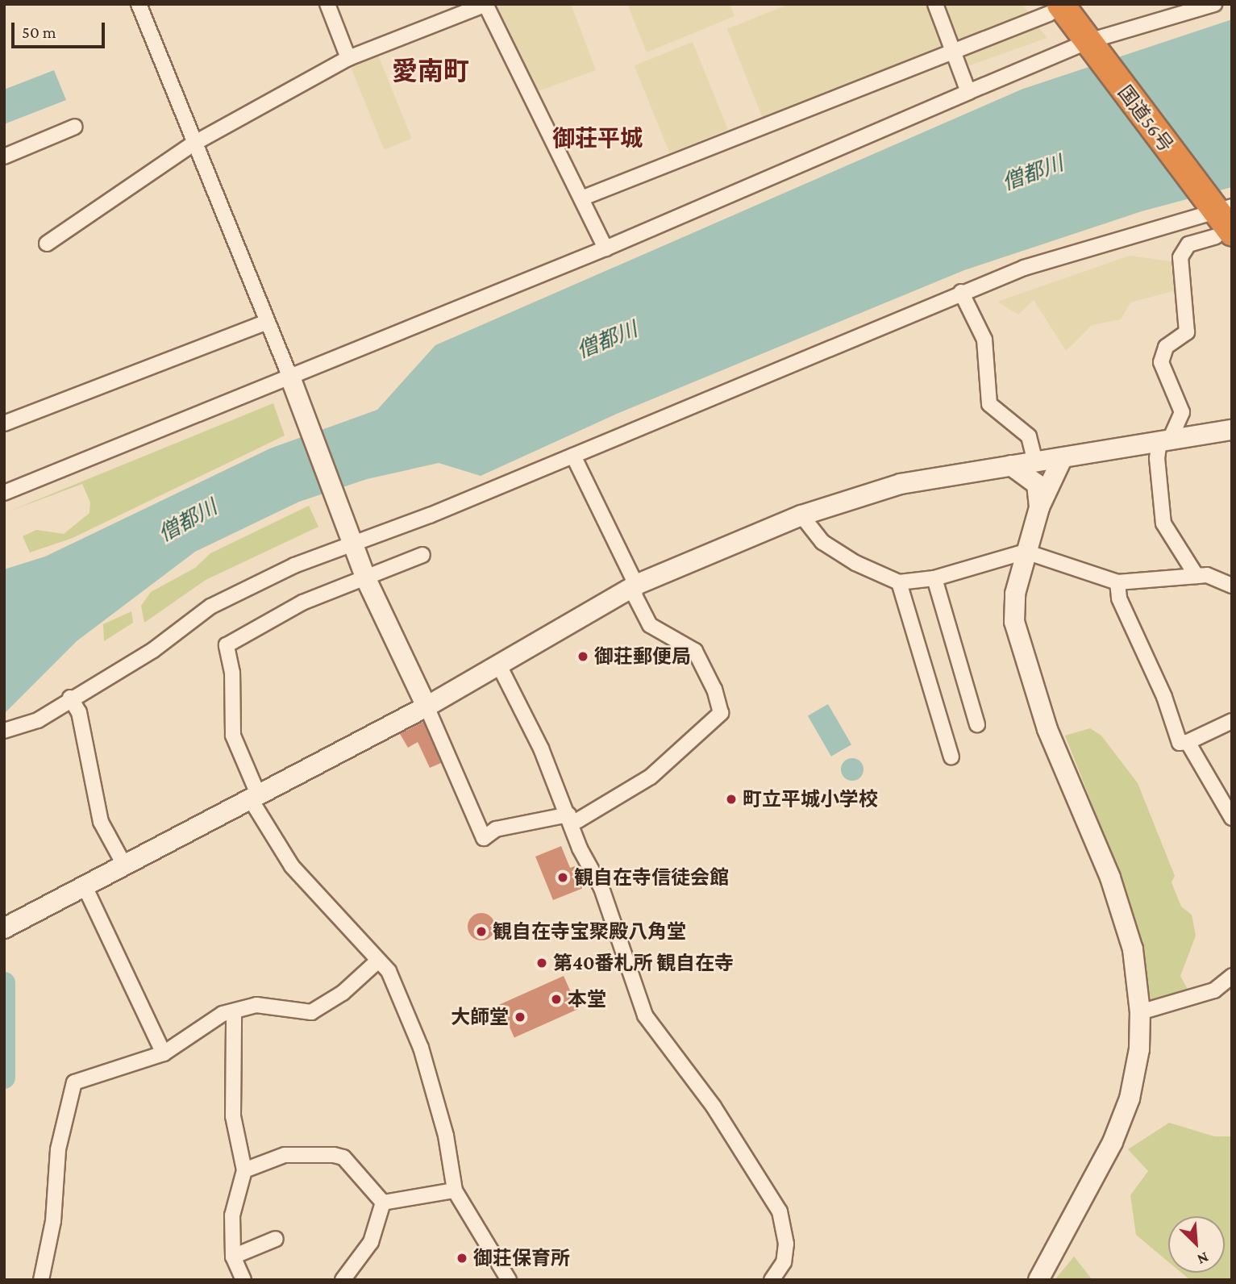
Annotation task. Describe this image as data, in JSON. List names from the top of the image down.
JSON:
{
  "streets": {
    "highway": ["国道56号"]
  },
  "districts": ["愛南町", "御荘平城"],
  "water": ["僧都川"],
  "places": [
    "御荘郵便局",
    "町立平城小学校",
    "観自在寺信徒会館",
    "観自在寺宝聚殿八角堂",
    "第40番札所 観自在寺",
    "本堂",
    "大師堂",
    "御荘保育所"
  ],
  "scale_bar": "50 m",
  "north": "bottom right"
}
